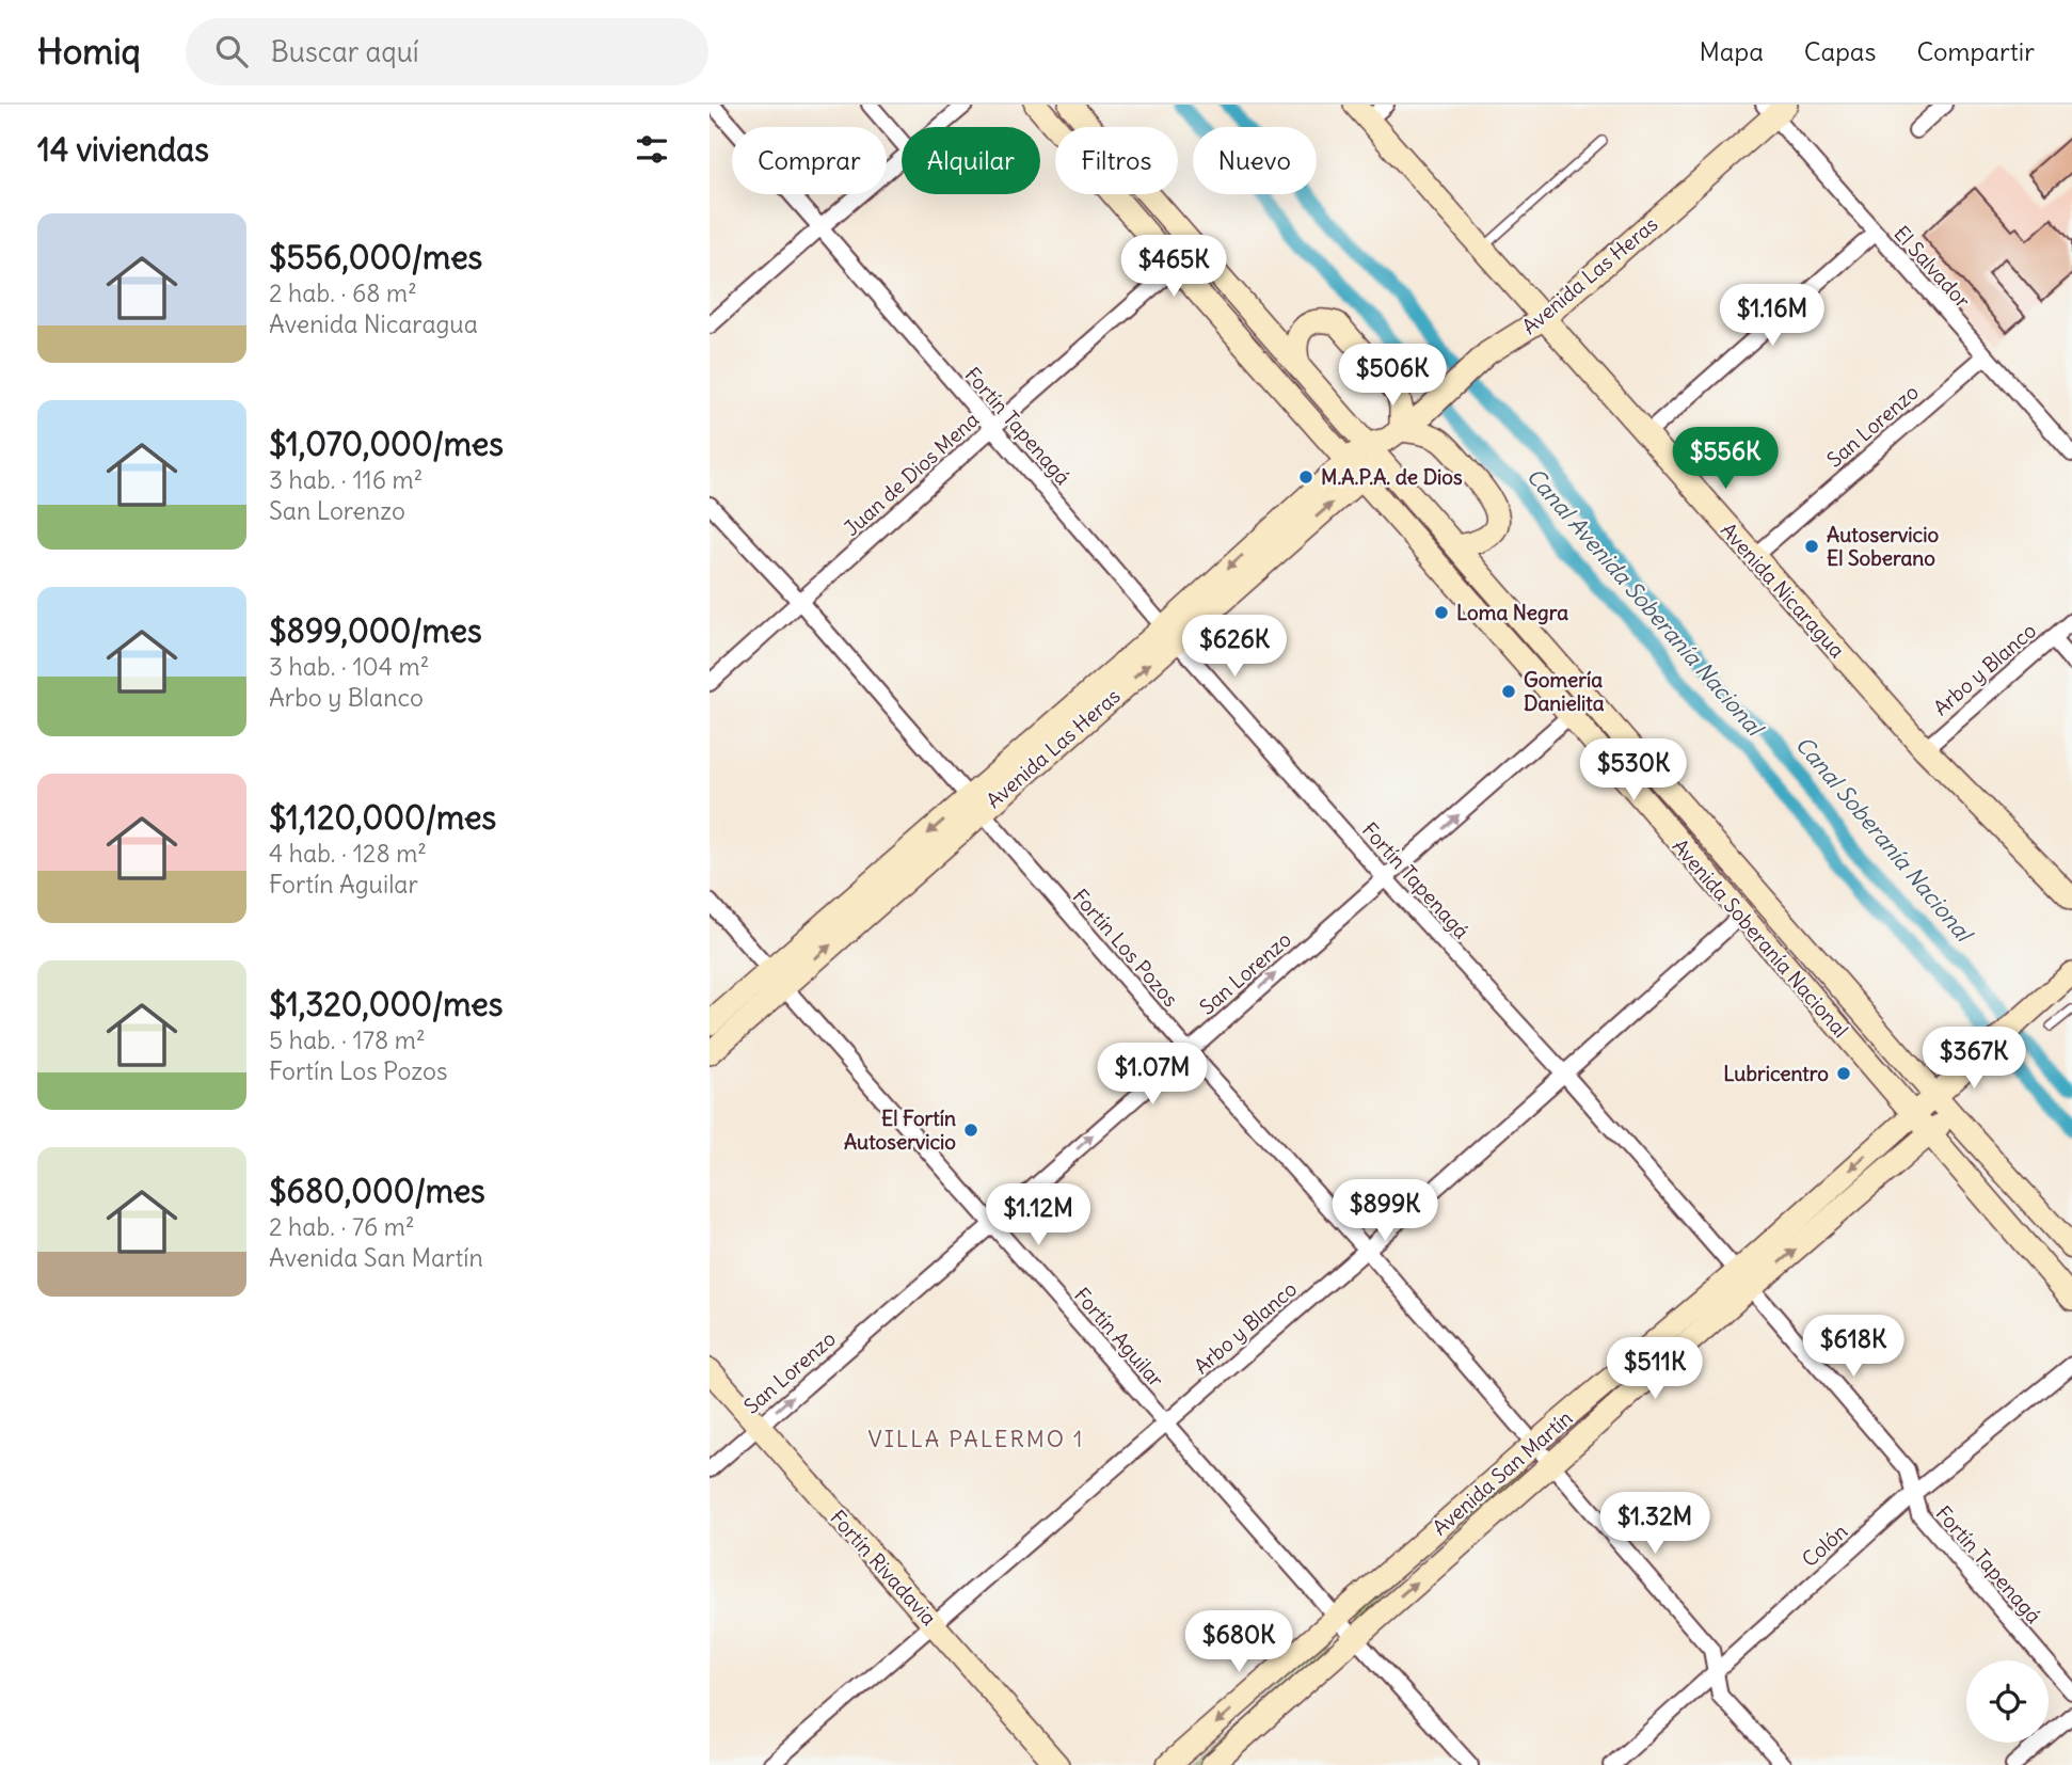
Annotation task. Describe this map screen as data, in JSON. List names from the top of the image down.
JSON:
{
  "streets": {
    "main road": [
      "Avenida Las Heras",
      "Avenida Nicaragua",
      "Avenida Soberanía Nacional",
      "Avenida San Martín",
      "Fortín Rivadavia"
    ],
    "street": [
      "El Salvador",
      "Fortín Tapenagá",
      "San Lorenzo",
      "Juan de Dios Mena",
      "Arbo y Blanco",
      "Fortín Los Pozos",
      "Fortín Aguilar",
      "Colón"
    ]
  },
  "crossings": [
    ["El Salvador", "Avenida Las Heras"],
    ["El Salvador", "San Lorenzo"],
    ["Avenida Las Heras", "Fortín Tapenagá"],
    ["Avenida Las Heras", "Avenida Nicaragua"],
    ["Avenida Las Heras", "Avenida Soberanía Nacional"],
    ["Avenida Las Heras", "Fortín Los Pozos"],
    ["Avenida Las Heras", "Fortín Aguilar"],
    ["Fortín Tapenagá", "San Lorenzo"],
    ["Fortín Tapenagá", "Juan de Dios Mena"],
    ["Fortín Tapenagá", "Arbo y Blanco"],
    ["Fortín Tapenagá", "Avenida San Martín"],
    ["Fortín Tapenagá", "Colón"],
    ["San Lorenzo", "Avenida Nicaragua"],
    ["San Lorenzo", "Avenida Soberanía Nacional"],
    ["San Lorenzo", "Fortín Los Pozos"],
    ["San Lorenzo", "Fortín Aguilar"],
    ["San Lorenzo", "Fortín Rivadavia"],
    ["Juan de Dios Mena", "Avenida Soberanía Nacional"],
    ["Juan de Dios Mena", "Fortín Los Pozos"],
    ["Avenida Nicaragua", "Arbo y Blanco"],
    ["Arbo y Blanco", "Avenida Soberanía Nacional"],
    ["Arbo y Blanco", "Fortín Los Pozos"],
    ["Arbo y Blanco", "Fortín Aguilar"],
    ["Arbo y Blanco", "Fortín Rivadavia"],
    ["Avenida Soberanía Nacional", "Avenida San Martín"],
    ["Fortín Los Pozos", "Avenida San Martín"],
    ["Fortín Los Pozos", "Colón"],
    ["Fortín Aguilar", "Avenida San Martín"]
  ],
  "one_way": ["San Lorenzo"],
  "districts": ["VILLA PALERMO 1"],
  "water": ["Canal Avenida Soberanía Nacional", "Canal Soberanía Nacional"],
  "places": [
    "M.A.P.A. de Dios",
    "Autoservicio El Soberano",
    "Loma Negra",
    "Gomería Danielita",
    "Lubricentro",
    "El Fortín Autoservicio"
  ],
  "page": {
    "header": "Homiq",
    "search": "Buscar aquí",
    "nav": ["Mapa", "Capas", "Compartir"],
    "heading": "14 viviendas",
    "chip": [
      "Comprar",
      "Alquilar",
      "Filtros",
      "Nuevo"
    ],
    "list": [
      {
        "name": "$556,000/mes",
        "note": "2 hab. · 68 m² · Avenida Nicaragua"
      },
      {
        "name": "$1,070,000/mes",
        "note": "3 hab. · 116 m² · San Lorenzo"
      },
      {
        "name": "$899,000/mes",
        "note": "3 hab. · 104 m² · Arbo y Blanco"
      },
      {
        "name": "$1,120,000/mes",
        "note": "4 hab. · 128 m² · Fortín Aguilar"
      },
      {
        "name": "$1,320,000/mes",
        "note": "5 hab. · 178 m² · Fortín Los Pozos"
      },
      {
        "name": "$680,000/mes",
        "note": "2 hab. · 76 m² · Avenida San Martín"
      }
    ],
    "price": [
      "$465K",
      "$1.16M",
      "$506K",
      "$556K",
      "$626K",
      "$530K",
      "$367K",
      "$1.07M",
      "$899K",
      "$1.12M",
      "$618K",
      "$511K",
      "$1.32M",
      "$680K"
    ]
  }
}
